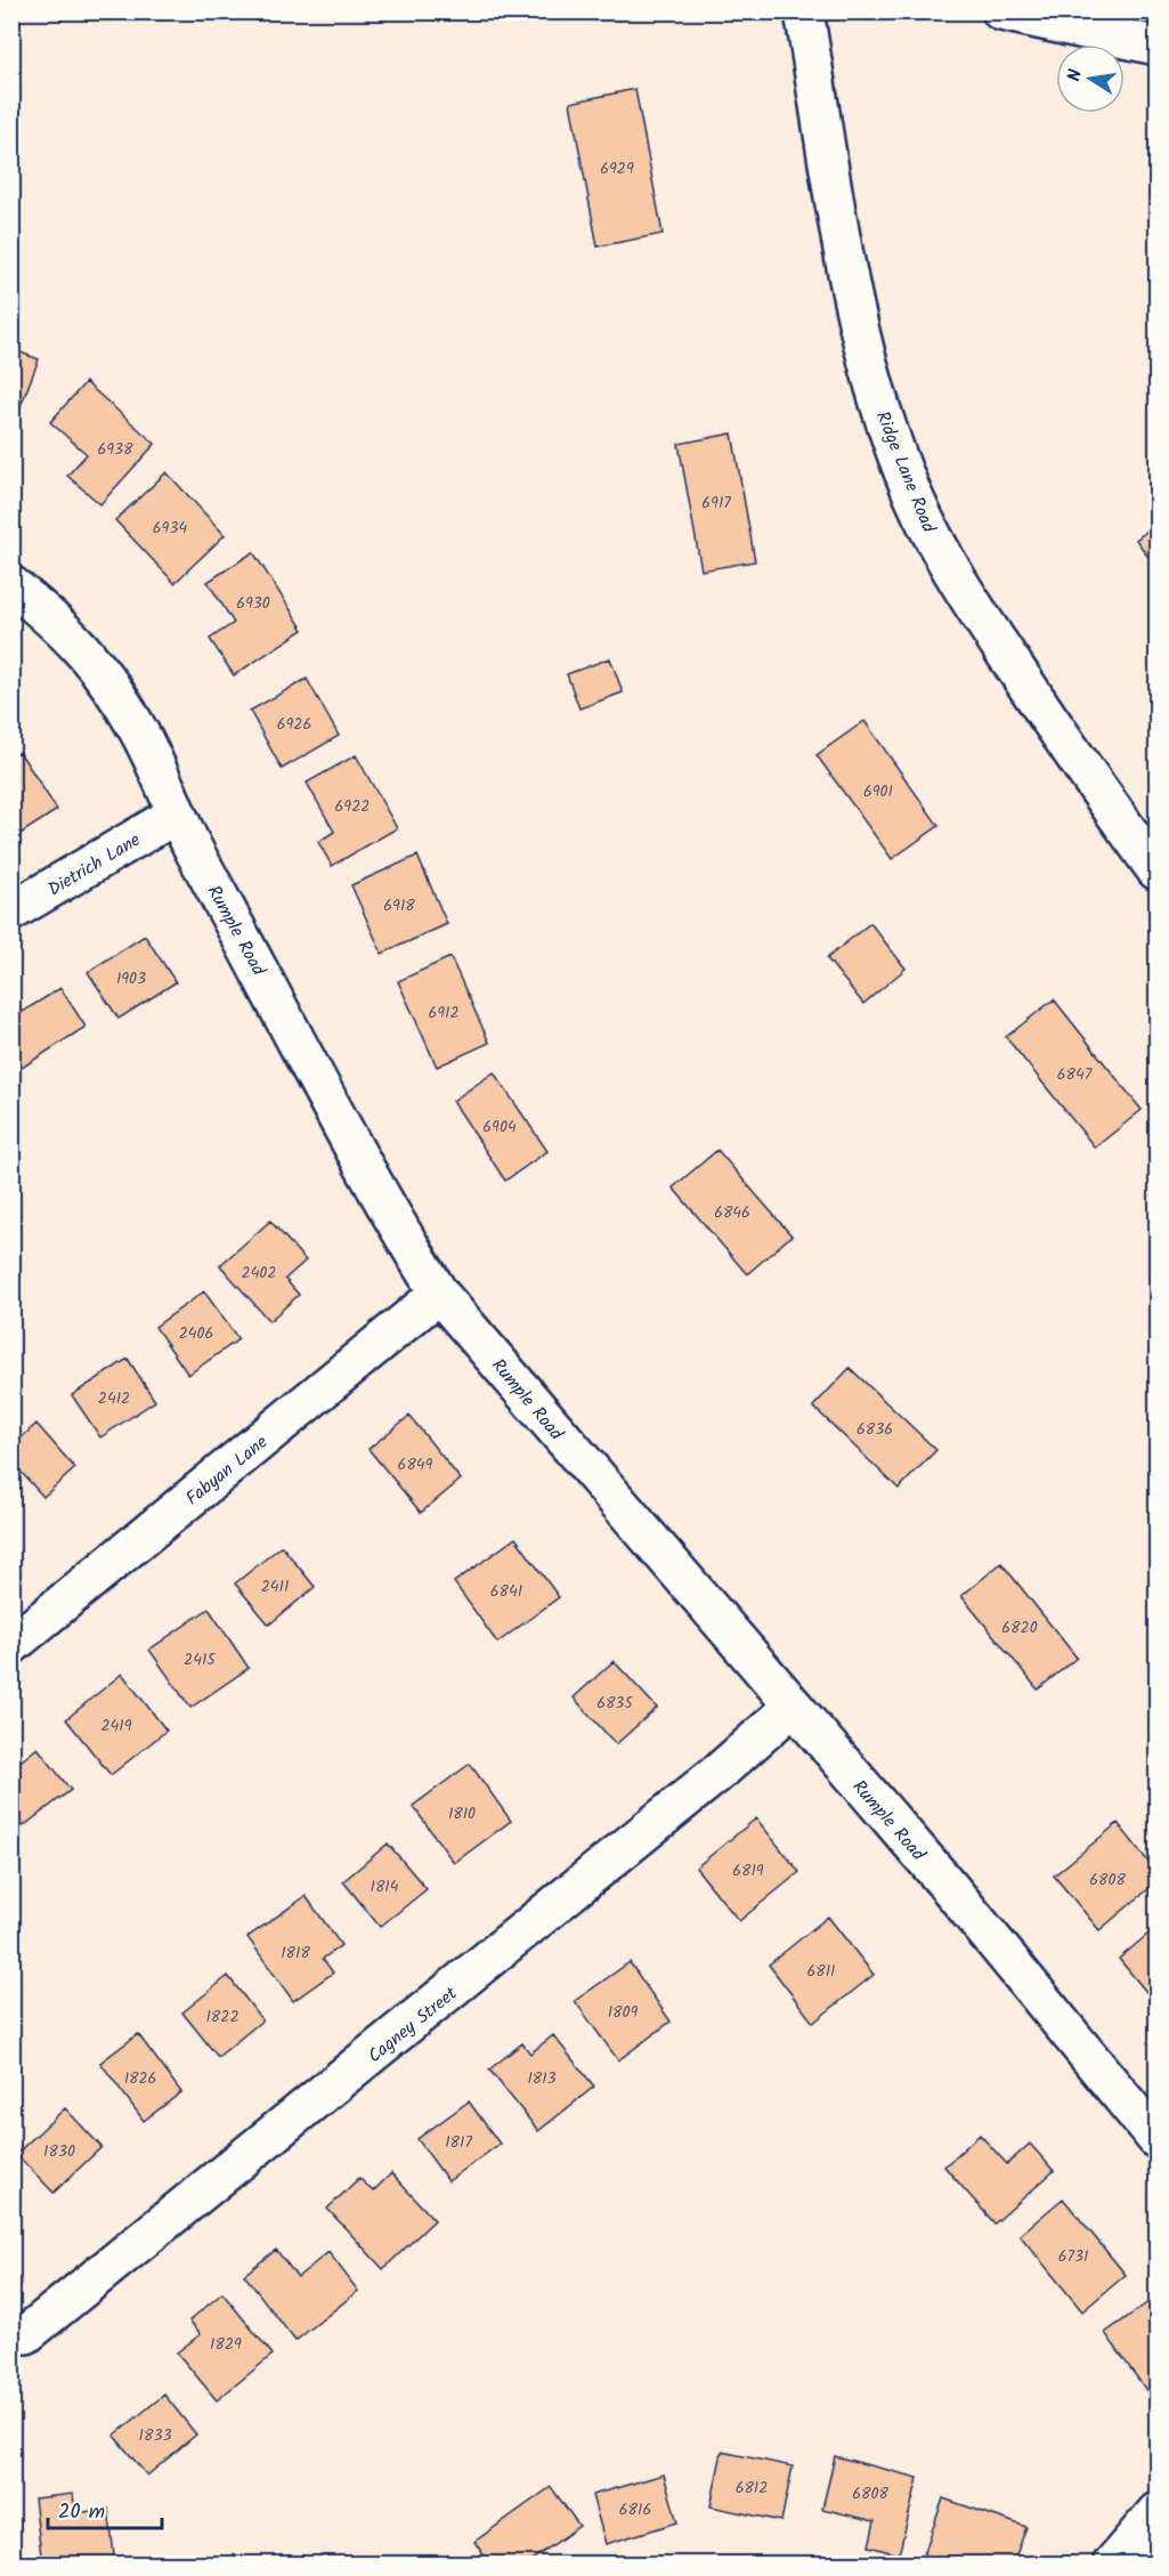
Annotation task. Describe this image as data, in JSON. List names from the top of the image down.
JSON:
{
  "streets": {
    "street": [
      "Ridge Lane Road",
      "Dietrich Lane",
      "Rumple Road",
      "Fabyan Lane",
      "Cagney Street"
    ]
  },
  "crossings": [
    ["Dietrich Lane", "Rumple Road"],
    ["Rumple Road", "Fabyan Lane"],
    ["Rumple Road", "Cagney Street"]
  ],
  "house_numbers": [
    "6929",
    "6938",
    "6917",
    "6934",
    "6930",
    "6926",
    "6901",
    "6922",
    "6918",
    "1903",
    "6912",
    "6847",
    "6904",
    "6846",
    "2402",
    "2406",
    "2412",
    "6836",
    "6849",
    "2411",
    "6841",
    "6820",
    "2415",
    "6835",
    "2419",
    "1810",
    "6819",
    "6808",
    "1814",
    "1818",
    "6811",
    "1809",
    "1822",
    "1826",
    "1813",
    "1817",
    "1830",
    "6731",
    "1829",
    "1833",
    "6812",
    "6808",
    "6816"
  ],
  "scale_bar": "20 m",
  "north": "left"
}
